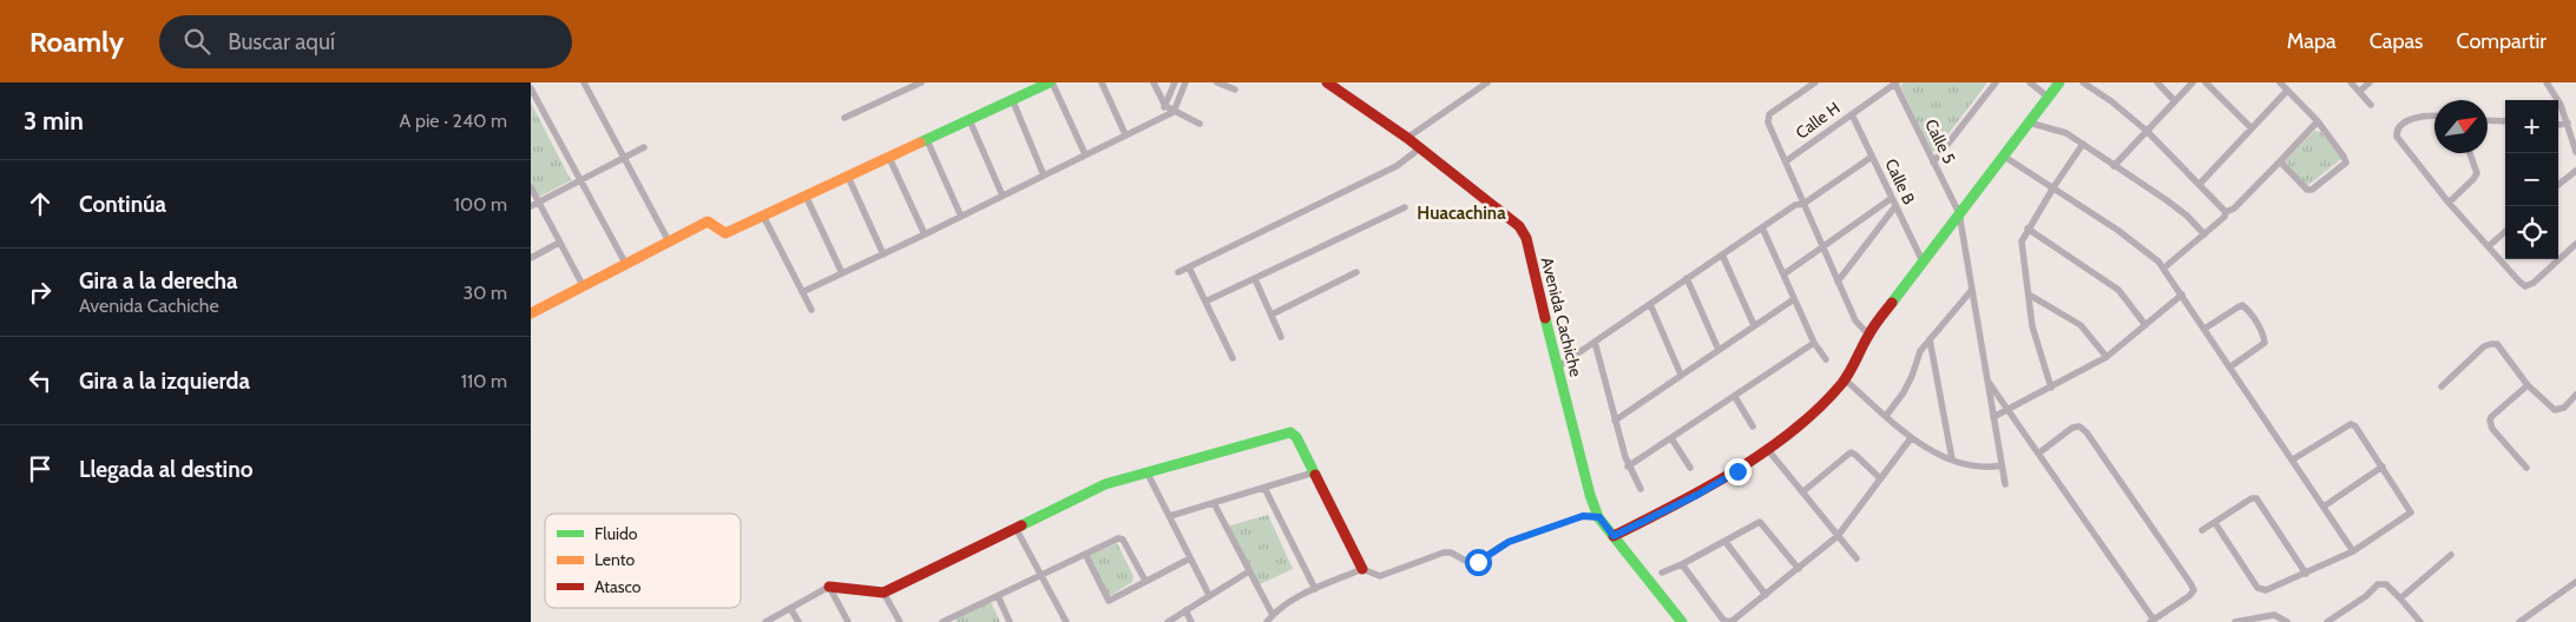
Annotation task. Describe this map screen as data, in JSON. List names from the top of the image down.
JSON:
{
  "streets": {
    "street": [
      "Calle H",
      "Calle 5",
      "Calle B",
      "Avenida Cachiche"
    ]
  },
  "crossings": [
    ["Calle H", "Calle 5"],
    ["Calle H", "Calle B"]
  ],
  "districts": ["Huacachina"],
  "legend": ["Fluido", "Lento", "Atasco"],
  "north": "top right",
  "page": {
    "header": "Roamly",
    "search": "Buscar aquí",
    "nav": ["Mapa", "Capas", "Compartir"],
    "heading": ["3 min", "A pie · 240 m"],
    "map_buttons": ["+", "−"],
    "list": [
      ["Continúa", "100 m"],
      ["Gira a la derecha", "Avenida Cachiche", "30 m"],
      ["Gira a la izquierda", "110 m"],
      "Llegada al destino"
    ]
  }
}
